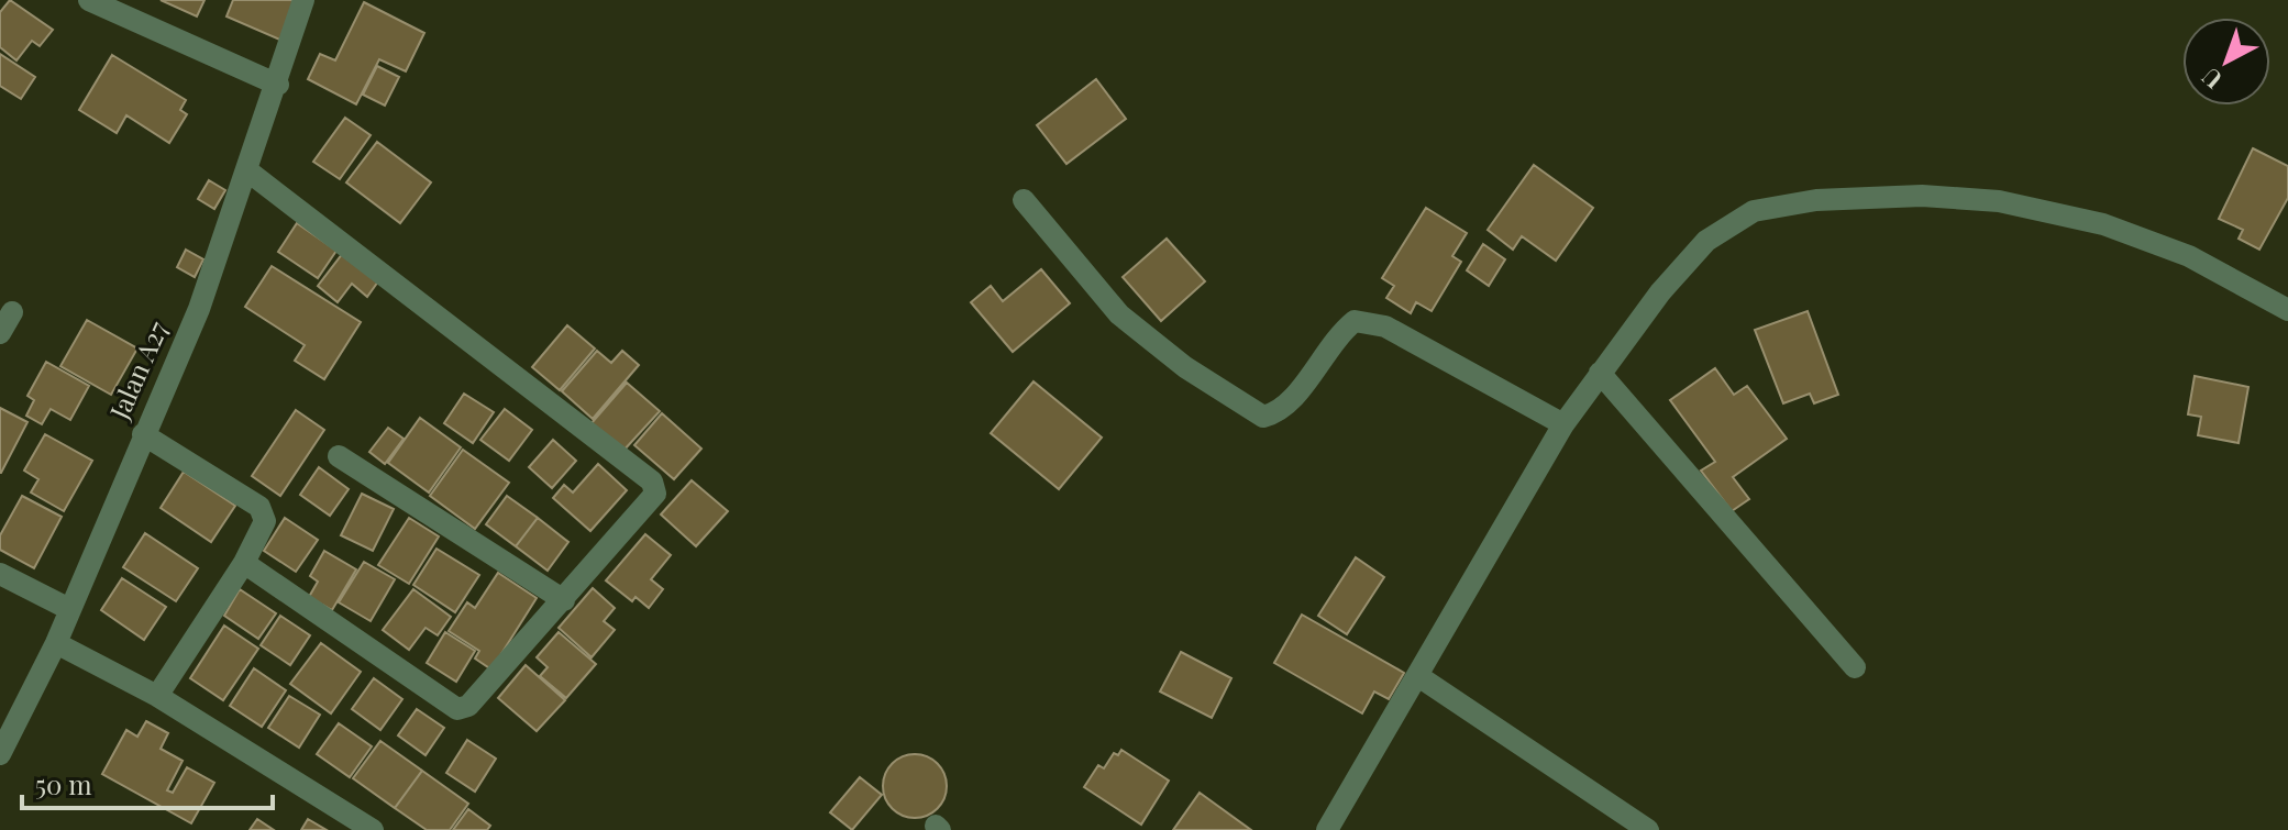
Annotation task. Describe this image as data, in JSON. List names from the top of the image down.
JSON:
{
  "streets": {
    "street": ["Jalan A27"]
  },
  "scale_bar": "50 m",
  "north": "bottom left"
}
